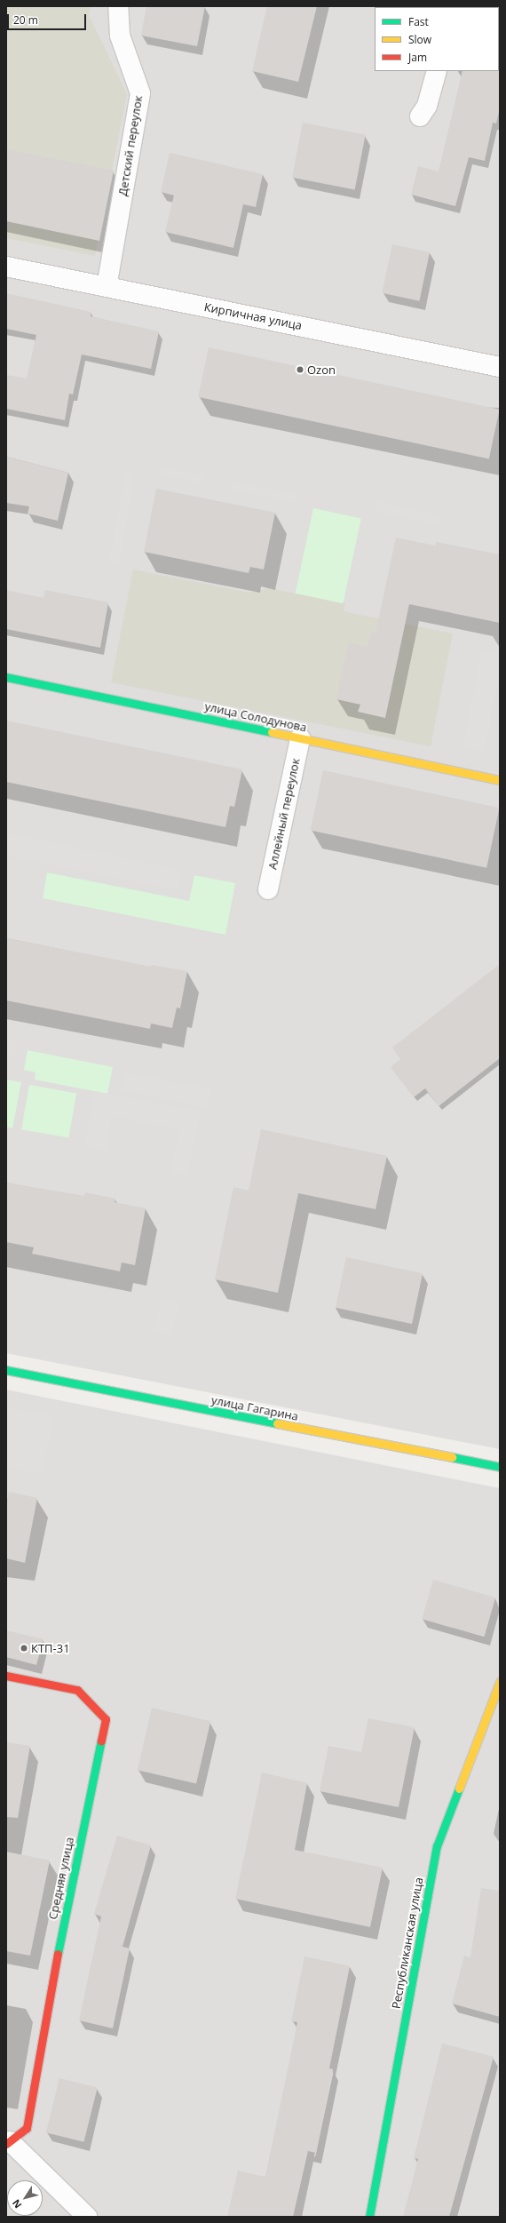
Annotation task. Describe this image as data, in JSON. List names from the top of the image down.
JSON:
{
  "streets": {
    "street": [
      "Детский переулок",
      "Кирпичная улица",
      "улица Солодунова",
      "Аллейный переулок",
      "улица Гагарина",
      "Средняя улица",
      "Республиканская улица"
    ]
  },
  "crossings": [
    ["Детский переулок", "Кирпичная улица"],
    ["улица Солодунова", "Аллейный переулок"]
  ],
  "places": ["Ozon", "КТП-31"],
  "legend": ["Fast", "Slow", "Jam"],
  "scale_bar": "20 m",
  "north": "bottom left"
}
